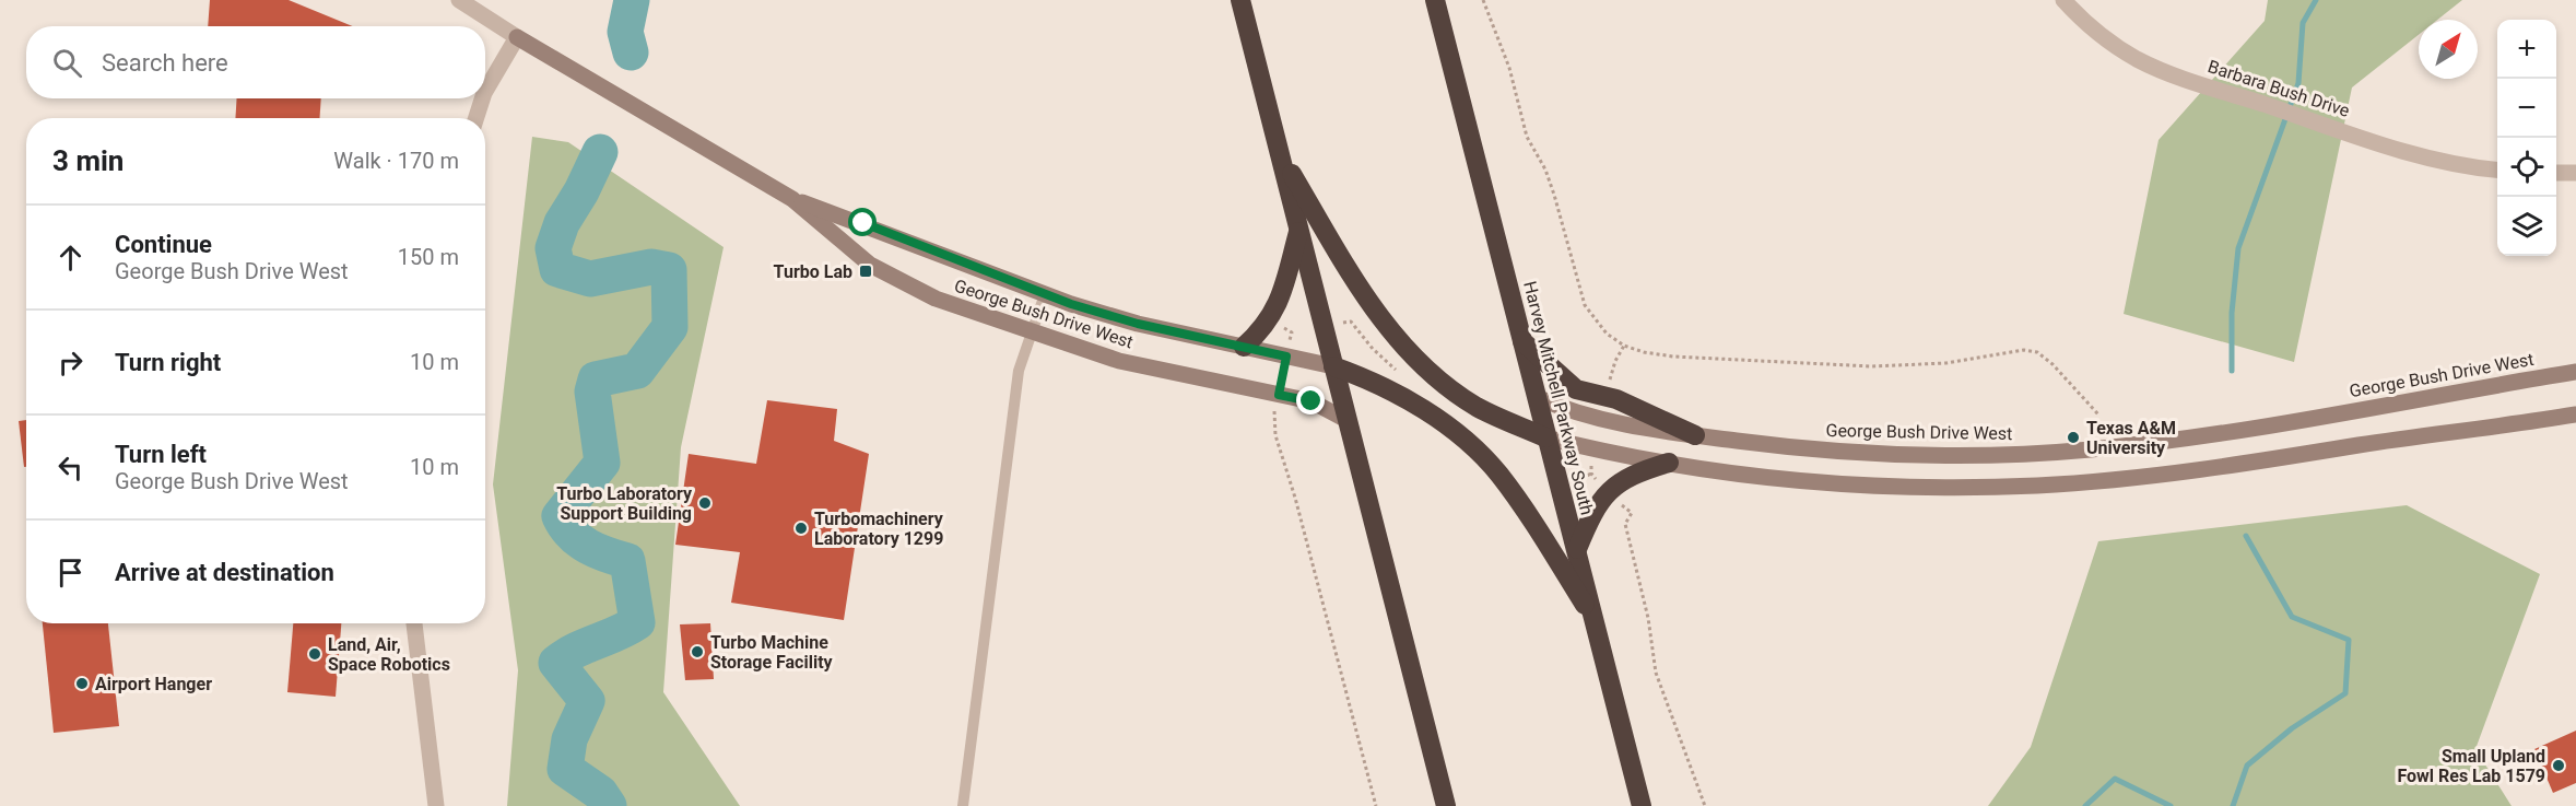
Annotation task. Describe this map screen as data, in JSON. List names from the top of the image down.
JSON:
{
  "streets": {
    "highway": ["Harvey Mitchell Parkway South"],
    "main road": ["George Bush Drive West"],
    "street": ["Barbara Bush Drive"]
  },
  "crossings": [
    ["George Bush Drive West", "Harvey Mitchell Parkway South"]
  ],
  "places": {
    "transit": ["Turbo Lab"],
    "other": [
      "Texas A&M University",
      "Turbo Laboratory Support Building",
      "Turbomachinery Laboratory 1299",
      "Turbo Machine Storage Facility",
      "Land, Air, Space Robotics",
      "Airport Hanger",
      "Small Upland Fowl Res Lab 1579"
    ]
  },
  "north": "top right",
  "page": {
    "map_buttons": ["+", "−"],
    "search": "Search here",
    "heading": ["3 min", "Walk · 170 m"],
    "list": [
      ["Continue", "George Bush Drive West", "150 m"],
      ["Turn right", "10 m"],
      ["Turn left", "George Bush Drive West", "10 m"],
      "Arrive at destination"
    ]
  }
}
